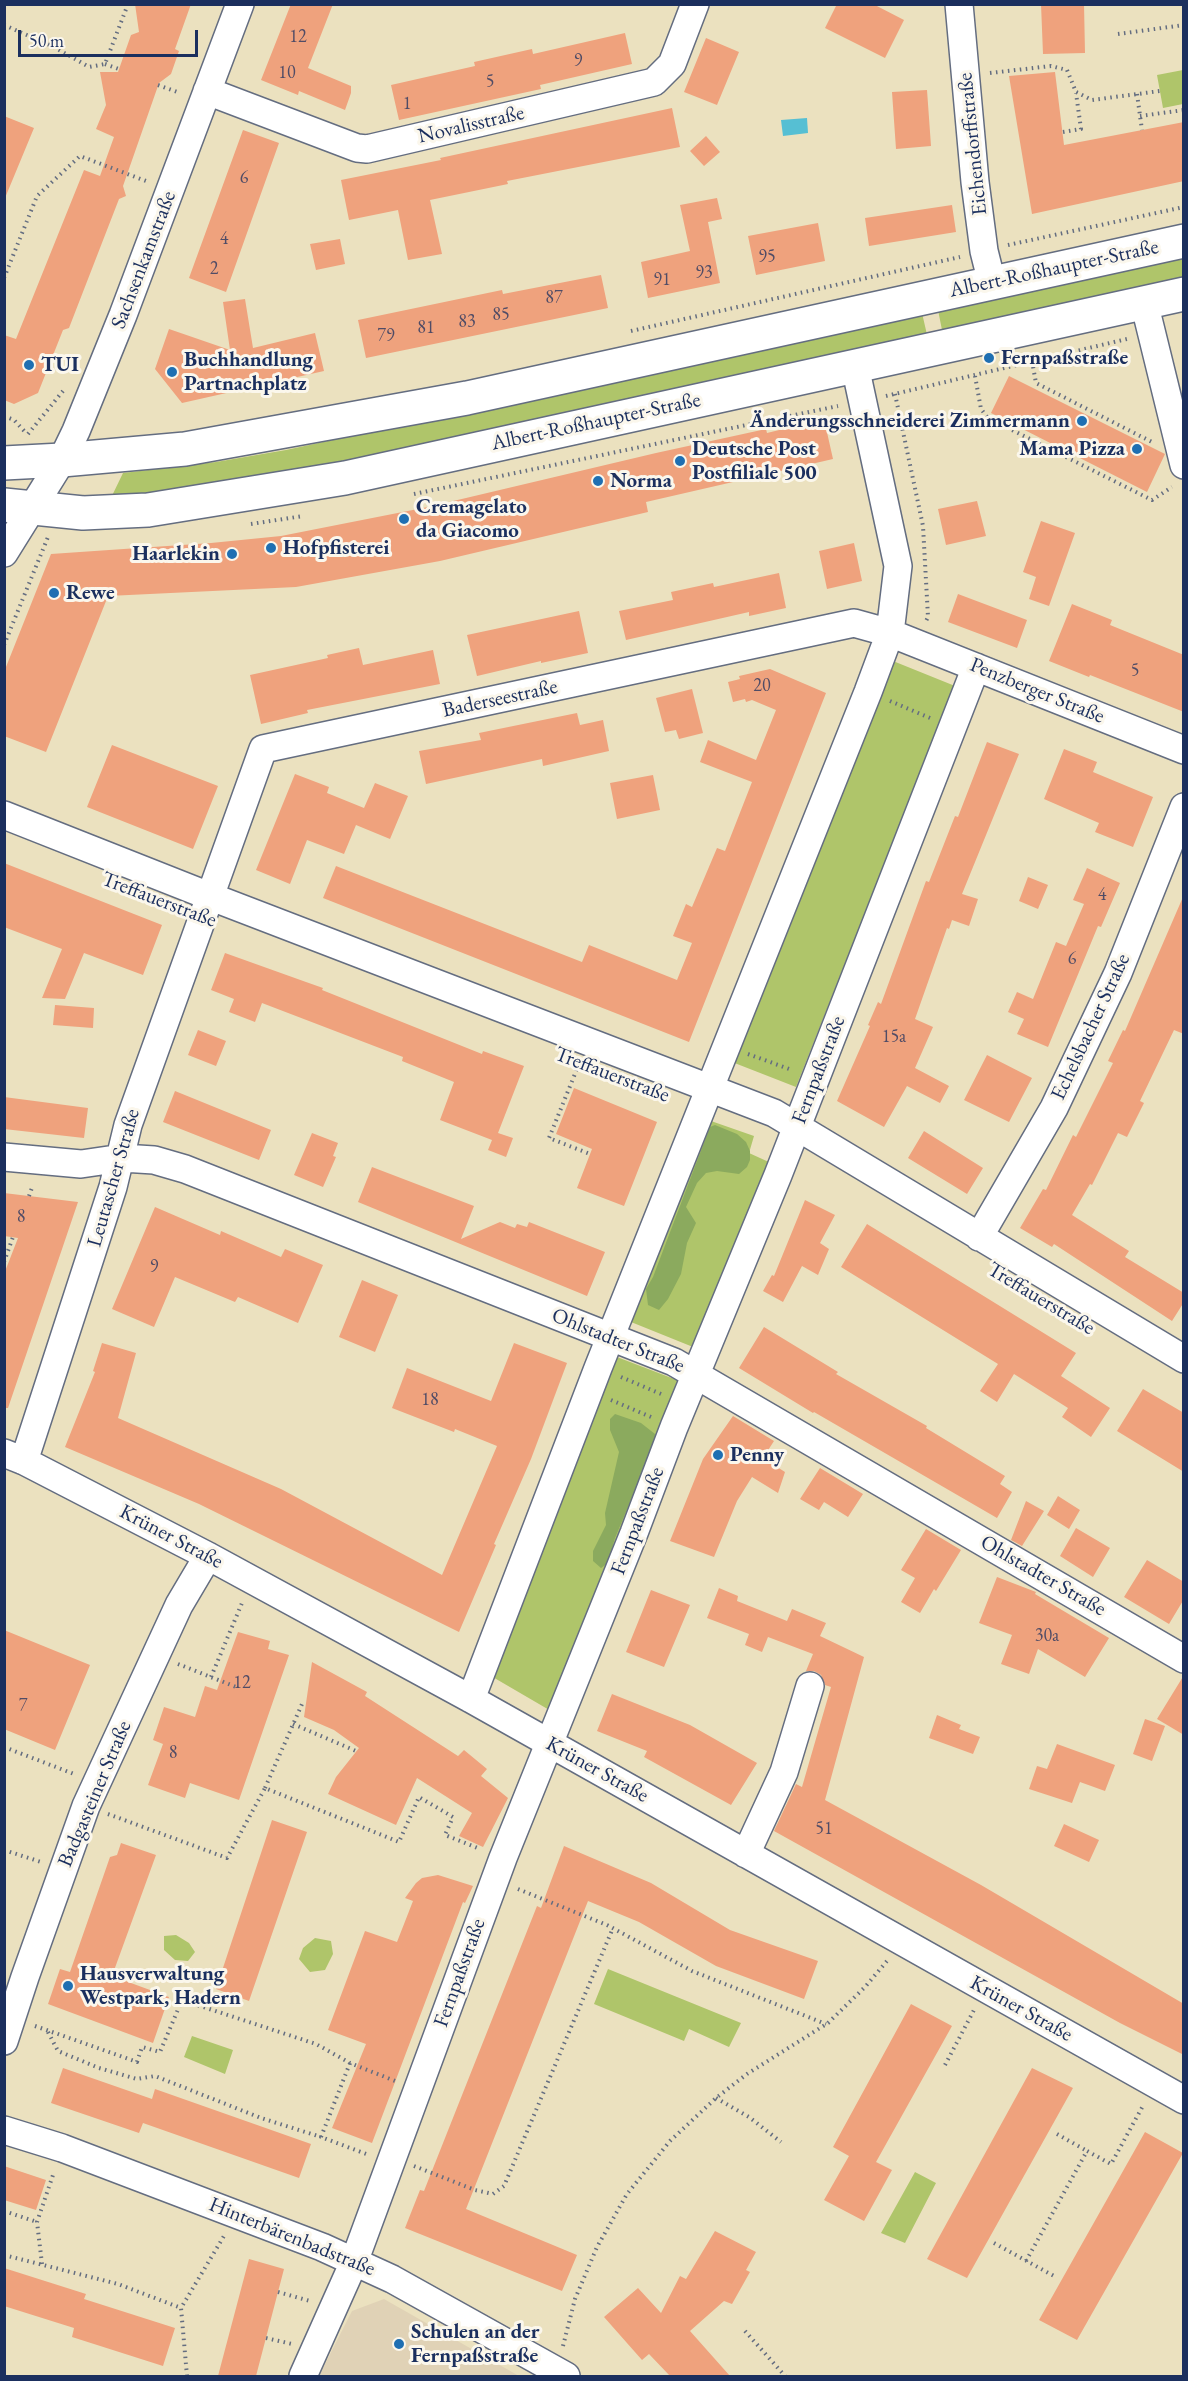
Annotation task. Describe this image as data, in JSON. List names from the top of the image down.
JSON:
{
  "streets": {
    "main road": ["Albert-Roßhaupter-Straße"],
    "street": [
      "Novalisstraße",
      "Eichendorffstraße",
      "Sachsenkamstraße",
      "Penzberger Straße",
      "Baderseestraße",
      "Treffauerstraße",
      "Echelsbacher Straße",
      "Fernpaßstraße",
      "Leutascher Straße",
      "Ohlstadter Straße",
      "Krüner Straße",
      "Badgasteiner Straße",
      "Hinterbärenbadstraße"
    ]
  },
  "crossings": [
    ["Novalisstraße", "Sachsenkamstraße"],
    ["Eichendorffstraße", "Albert-Roßhaupter-Straße"],
    ["Sachsenkamstraße", "Albert-Roßhaupter-Straße"],
    ["Penzberger Straße", "Baderseestraße"],
    ["Penzberger Straße", "Fernpaßstraße"],
    ["Baderseestraße", "Treffauerstraße"],
    ["Baderseestraße", "Leutascher Straße"],
    ["Treffauerstraße", "Echelsbacher Straße"],
    ["Treffauerstraße", "Fernpaßstraße"],
    ["Treffauerstraße", "Leutascher Straße"],
    ["Fernpaßstraße", "Ohlstadter Straße"],
    ["Fernpaßstraße", "Krüner Straße"],
    ["Fernpaßstraße", "Hinterbärenbadstraße"],
    ["Leutascher Straße", "Ohlstadter Straße"],
    ["Leutascher Straße", "Krüner Straße"],
    ["Krüner Straße", "Badgasteiner Straße"]
  ],
  "places": [
    "Fernpaßstraße",
    "TUI",
    "Buchhandlung Partnachplatz",
    "Änderungsschneiderei Zimmermann",
    "Mama Pizza",
    "Deutsche Post Postfiliale 500",
    "Norma",
    "Cremagelato da Giacomo",
    "Hofpfisterei",
    "Haarlekin",
    "Rewe",
    "Penny",
    "Hausverwaltung Westpark, Hadern",
    "Schulen an der Fernpaßstraße"
  ],
  "house_numbers": [
    "12",
    "9",
    "10",
    "5",
    "1",
    "6",
    "4",
    "95",
    "2",
    "93",
    "91",
    "87",
    "85",
    "83",
    "81",
    "79",
    "5",
    "20",
    "4",
    "6",
    "15a",
    "8",
    "9",
    "18",
    "30a",
    "12",
    "7",
    "8",
    "51"
  ],
  "scale_bar": "50 m"
}
